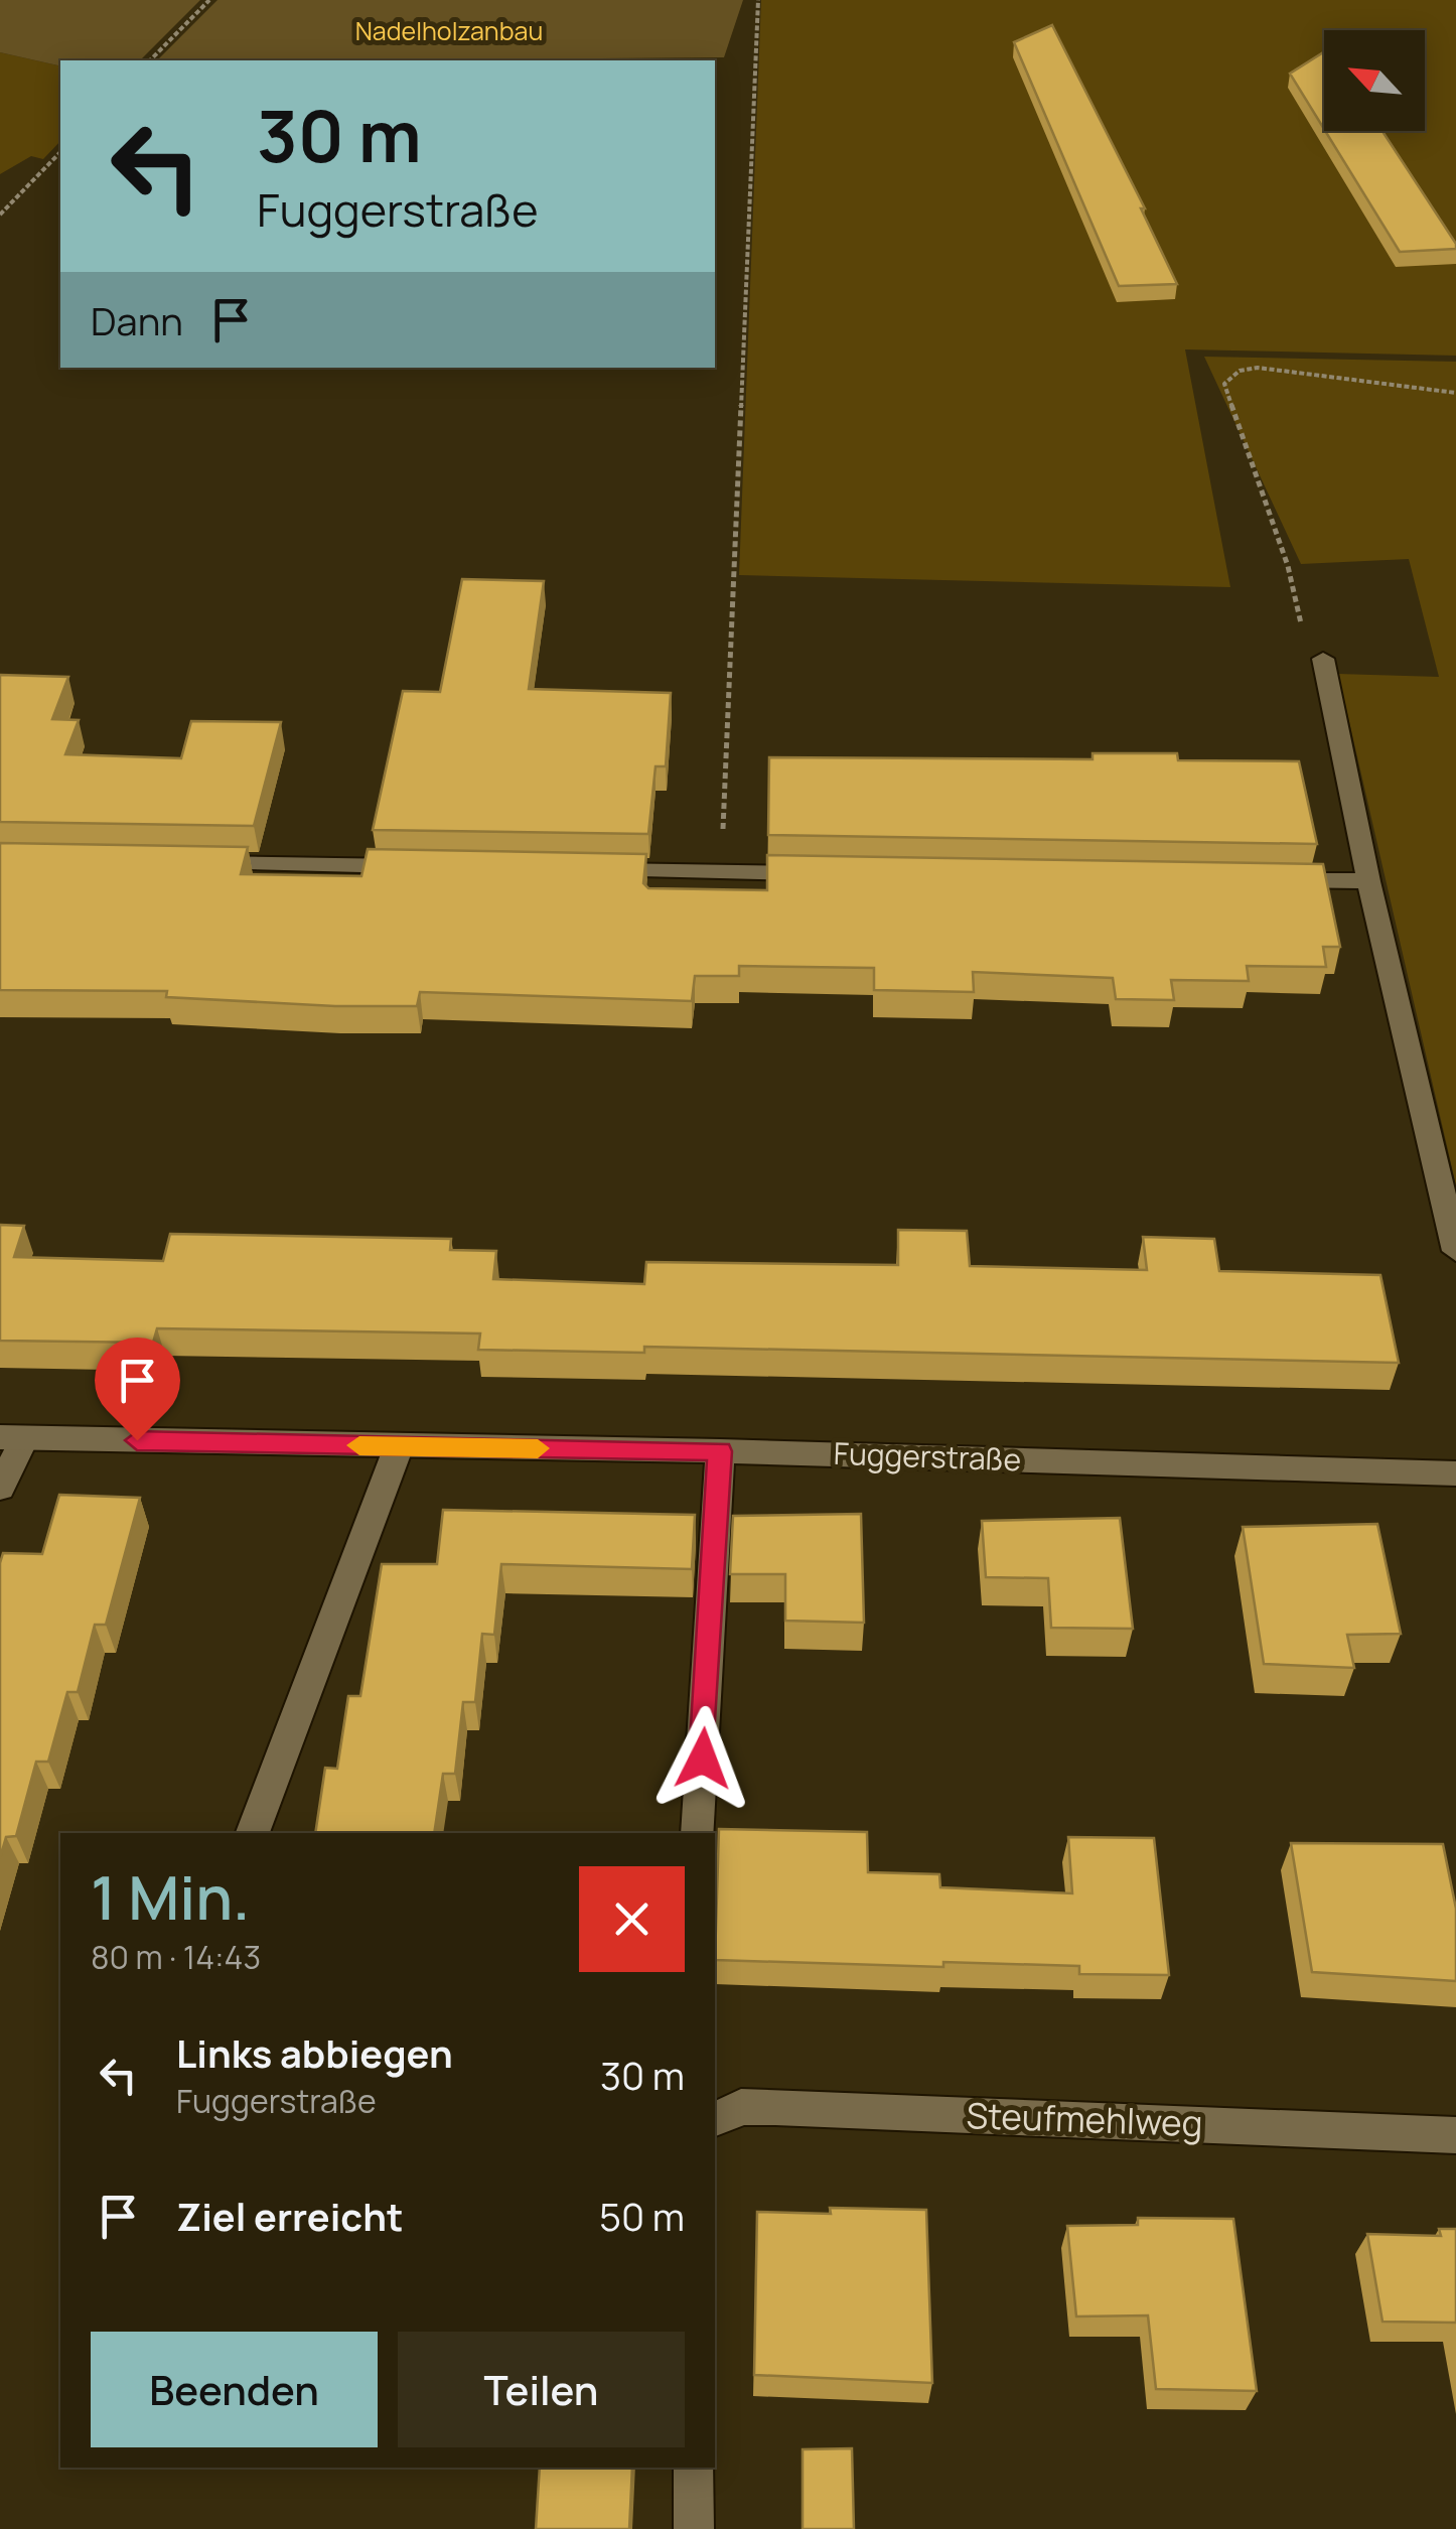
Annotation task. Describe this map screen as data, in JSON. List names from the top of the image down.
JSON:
{
  "streets": {
    "street": ["Fuggerstraße", "Steufmehlweg"]
  },
  "parks": ["Nadelholzanbau"],
  "north": "top left",
  "page": {
    "turn": ["30 m", "Fuggerstraße"],
    "then": "Dann",
    "heading": ["1 Min.", "80 m · 14:43"],
    "list": [
      {
        "name": "Links abbiegen",
        "note": "Fuggerstraße",
        "value": "30 m"
      },
      {
        "name": "Ziel erreicht",
        "value": "50 m"
      }
    ],
    "buttons": ["Beenden", "Teilen"]
  }
}
